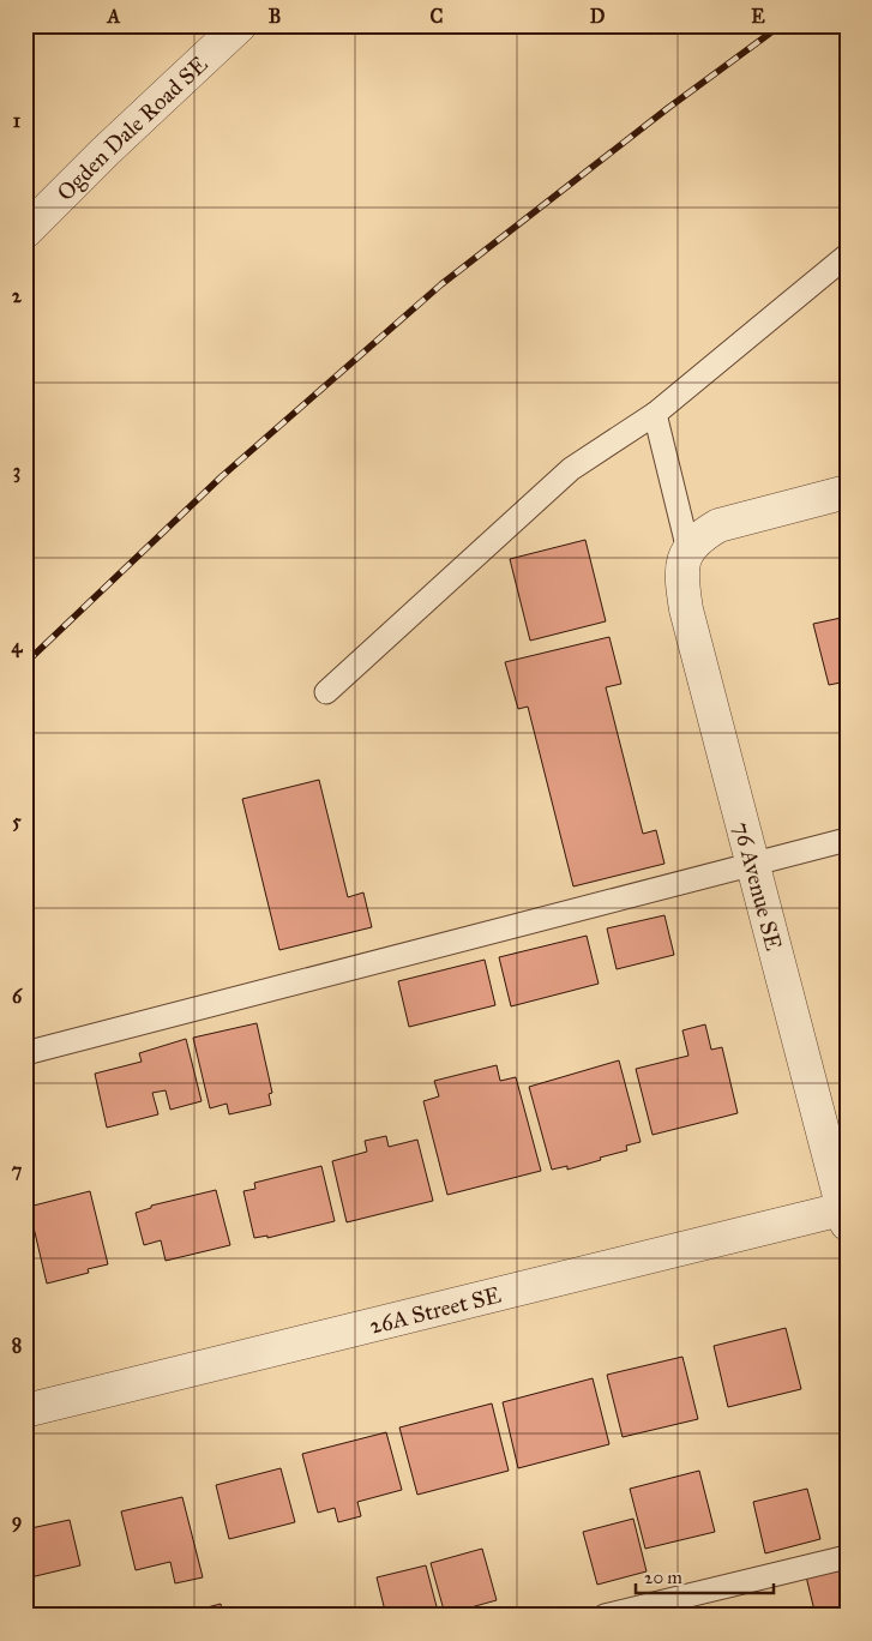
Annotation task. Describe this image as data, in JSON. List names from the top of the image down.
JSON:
{
  "streets": {
    "street": ["Ogden Dale Road SE", "76 Avenue SE", "26A Street SE"]
  },
  "crossings": [
    ["76 Avenue SE", "26A Street SE"]
  ],
  "scale_bar": "20 m",
  "grid": {
    "columns": [
      "A",
      "B",
      "C",
      "D",
      "E"
    ],
    "rows": [
      "1",
      "2",
      "3",
      "4",
      "5",
      "6",
      "7",
      "8",
      "9"
    ]
  }
}
